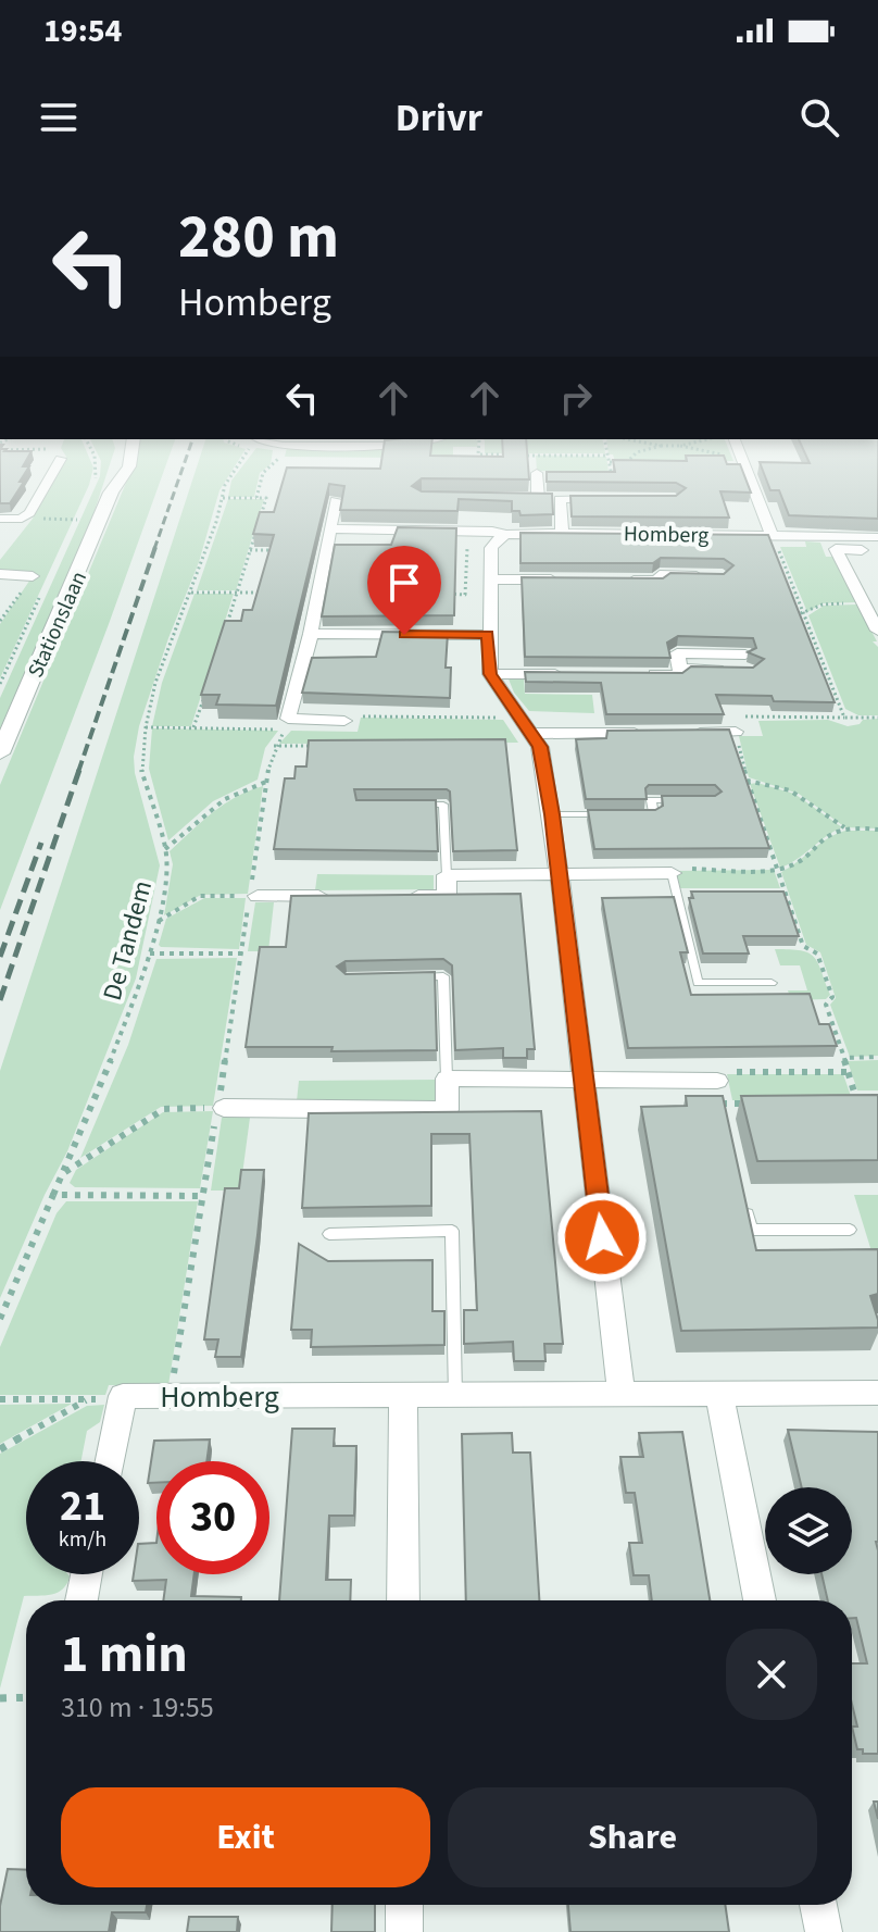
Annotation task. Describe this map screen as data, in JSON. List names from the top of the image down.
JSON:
{
  "streets": {
    "street": ["Homberg", "Stationslaan"],
    "path": ["De Tandem"]
  },
  "page": {
    "status": "19:54",
    "header": "Drivr",
    "turn": ["280 m", "Homberg"],
    "speed": "21 km/h",
    "limit": "30",
    "heading": ["1 min", "310 m · 19:55"],
    "buttons": ["Exit", "Share"]
  }
}
